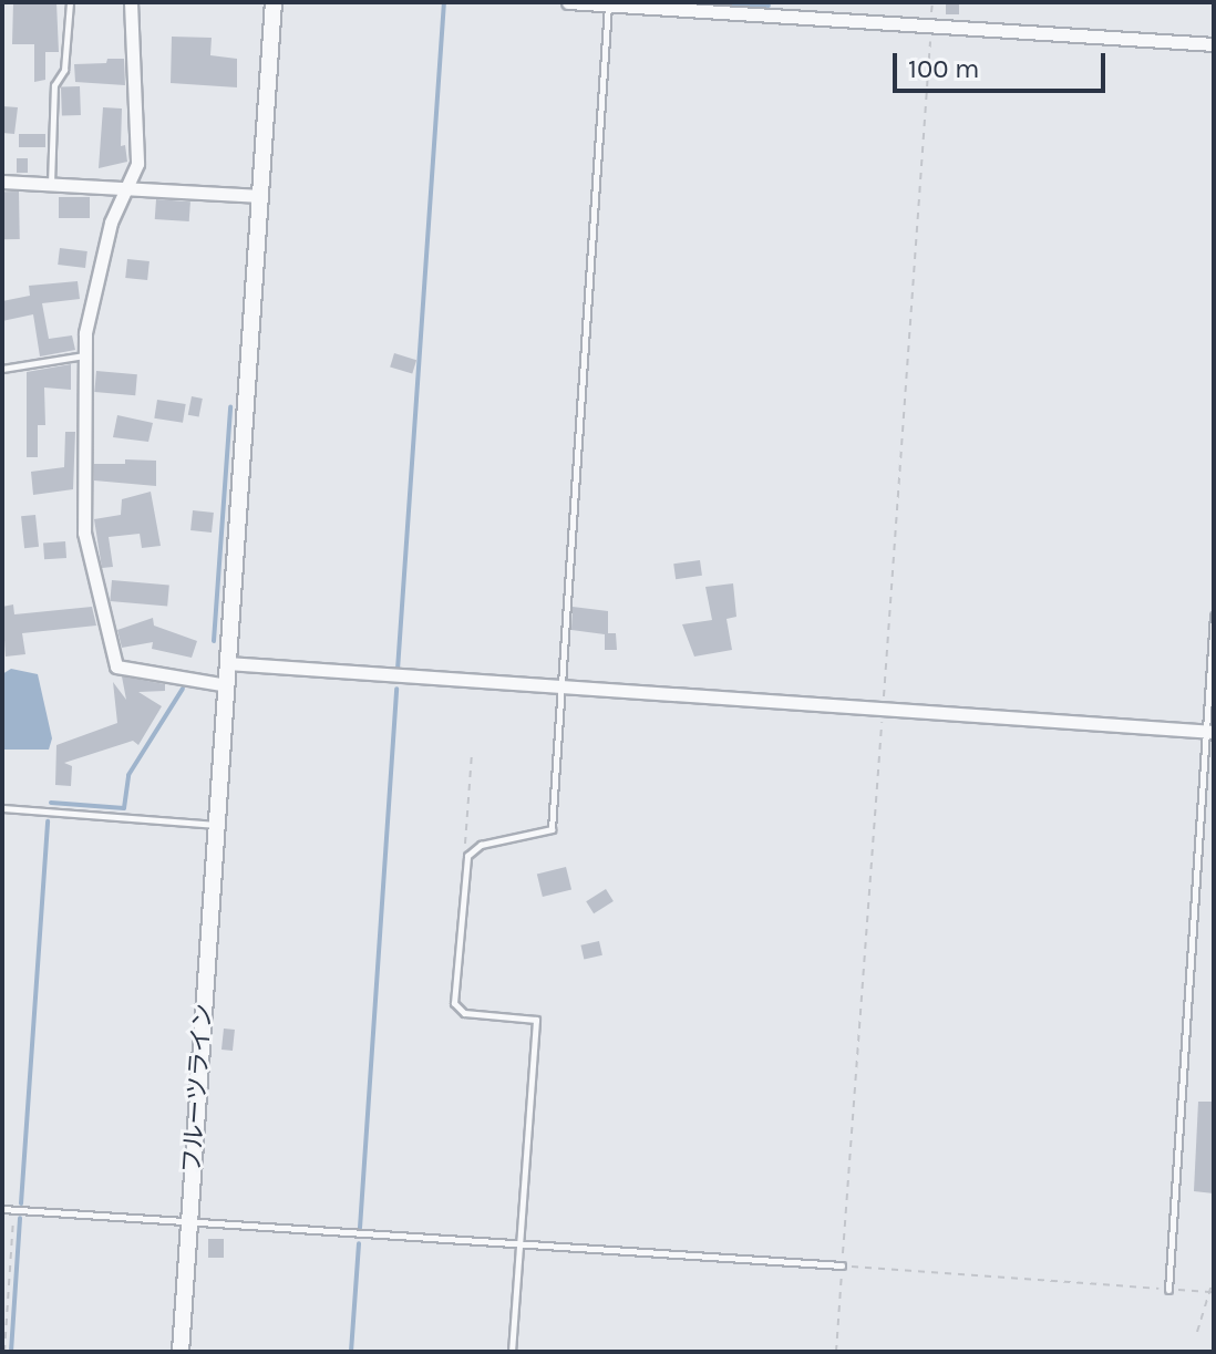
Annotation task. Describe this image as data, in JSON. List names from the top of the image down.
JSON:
{
  "streets": {
    "street": ["フルーツライン"]
  },
  "scale_bar": "100 m"
}
